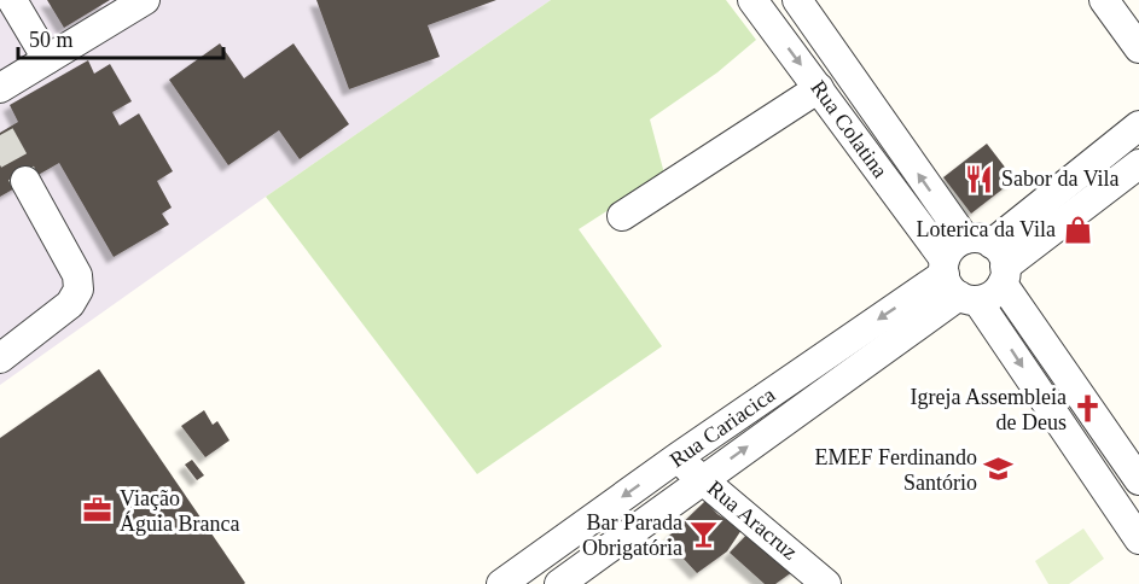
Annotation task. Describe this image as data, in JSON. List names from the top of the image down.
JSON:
{
  "streets": {
    "street": ["Rua Colatina", "Rua Cariacica", "Rua Aracruz"]
  },
  "crossings": [
    ["Rua Colatina", "Rua Cariacica"],
    ["Rua Cariacica", "Rua Aracruz"]
  ],
  "places": {
    "restaurant": ["Sabor da Vila"],
    "shop": ["Loterica da Vila"],
    "church": ["Igreja Assembleia de Deus"],
    "school or university": ["EMEF Ferdinando Santório"],
    "office": ["Viação Águia Branca"],
    "bar": ["Bar Parada Obrigatória"]
  },
  "scale_bar": "50 m"
}
